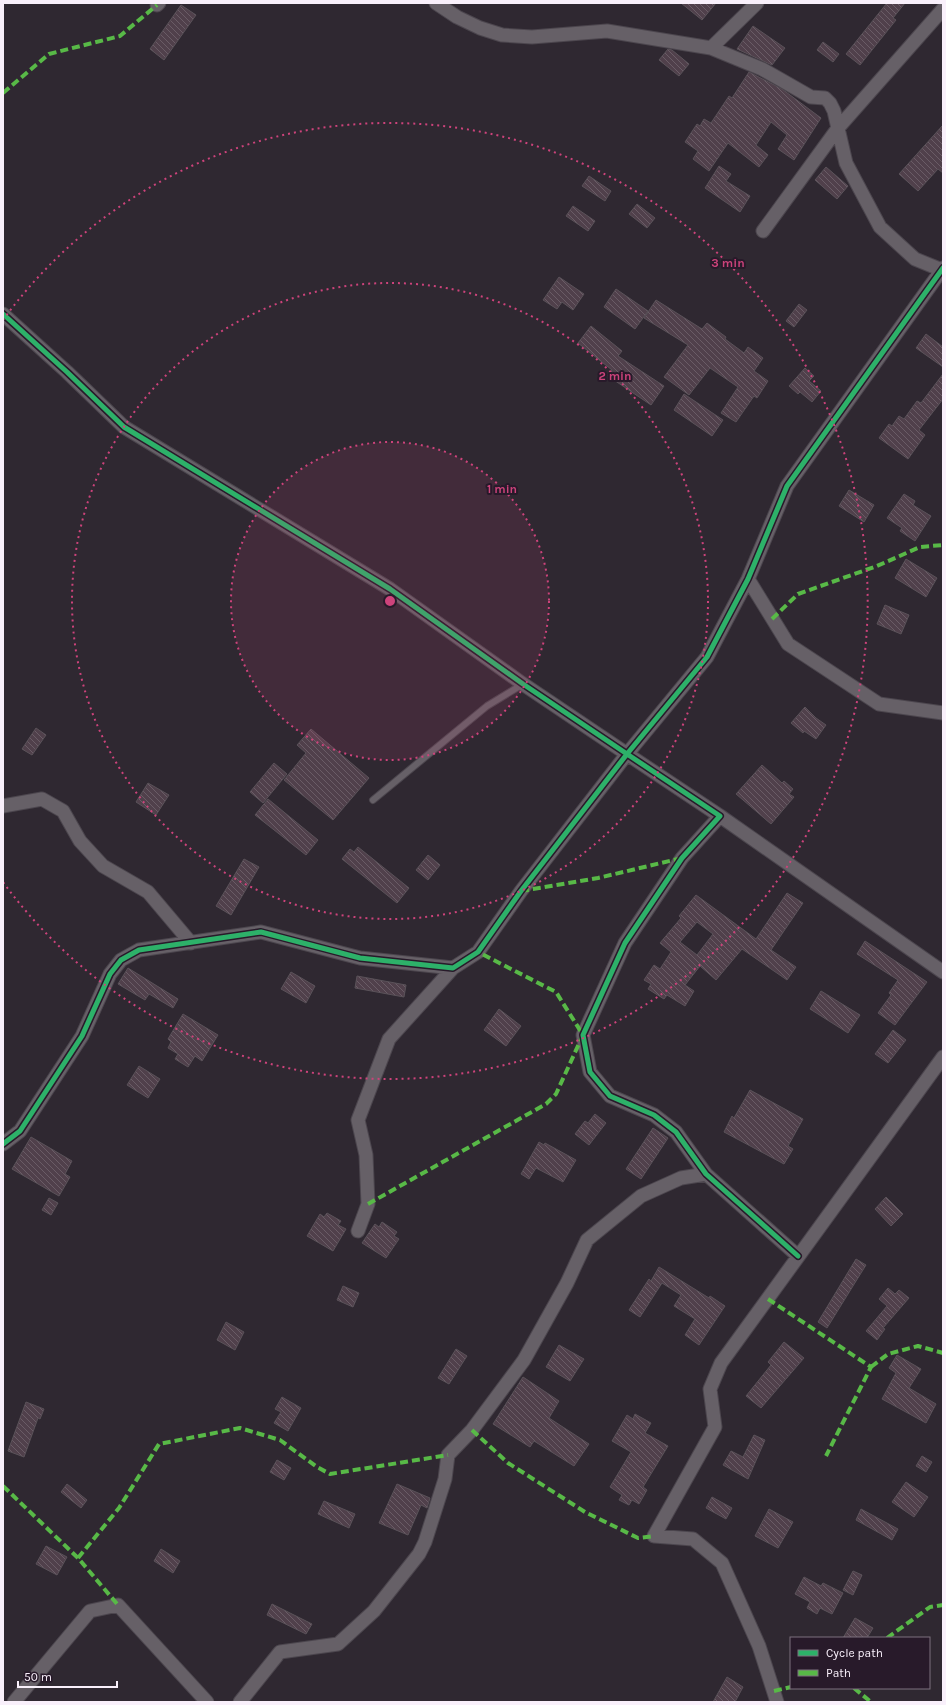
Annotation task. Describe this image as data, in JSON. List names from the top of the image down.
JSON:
{
  "legend": ["Cycle path", "Path"],
  "scale_bar": "50 m",
  "rings": ["3 min", "2 min", "1 min"]
}
